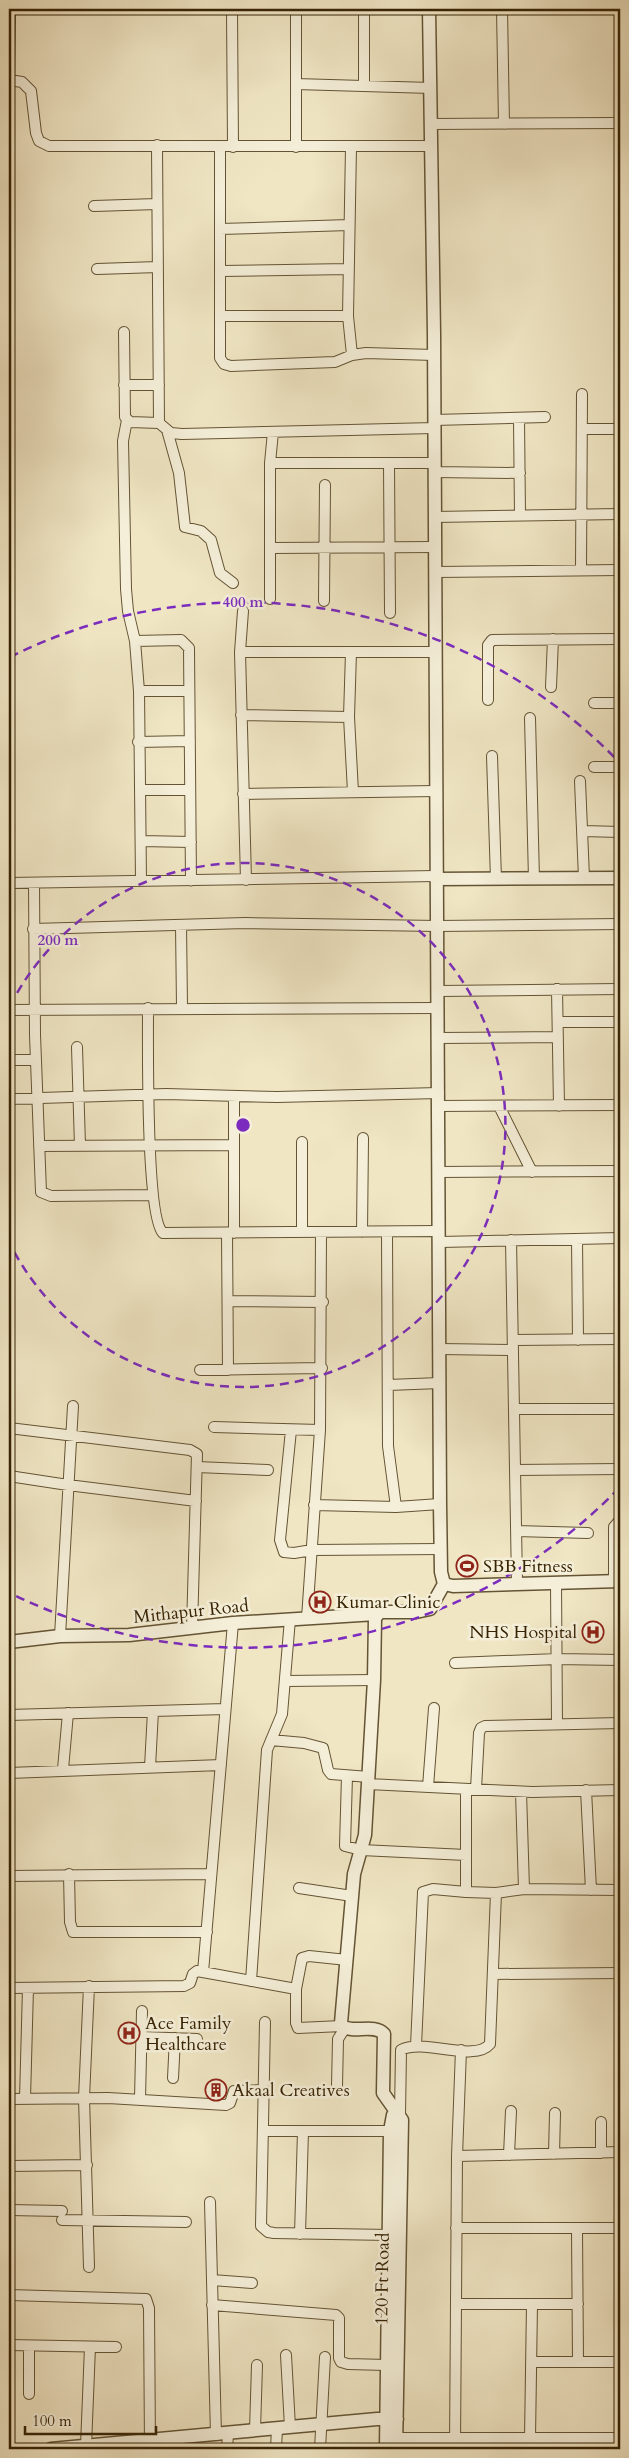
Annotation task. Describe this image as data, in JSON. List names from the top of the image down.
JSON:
{
  "streets": {
    "street": ["Mithapur Road", "120 Ft Road"]
  },
  "places": {
    "sports": ["SBB Fitness"],
    "hospital": ["Kumar Clinic", "NHS Hospital", "Ace Family Healthcare"],
    "building": ["Akaal Creatives"]
  },
  "scale_bar": "100 m",
  "rings": ["400 m", "200 m"]
}
